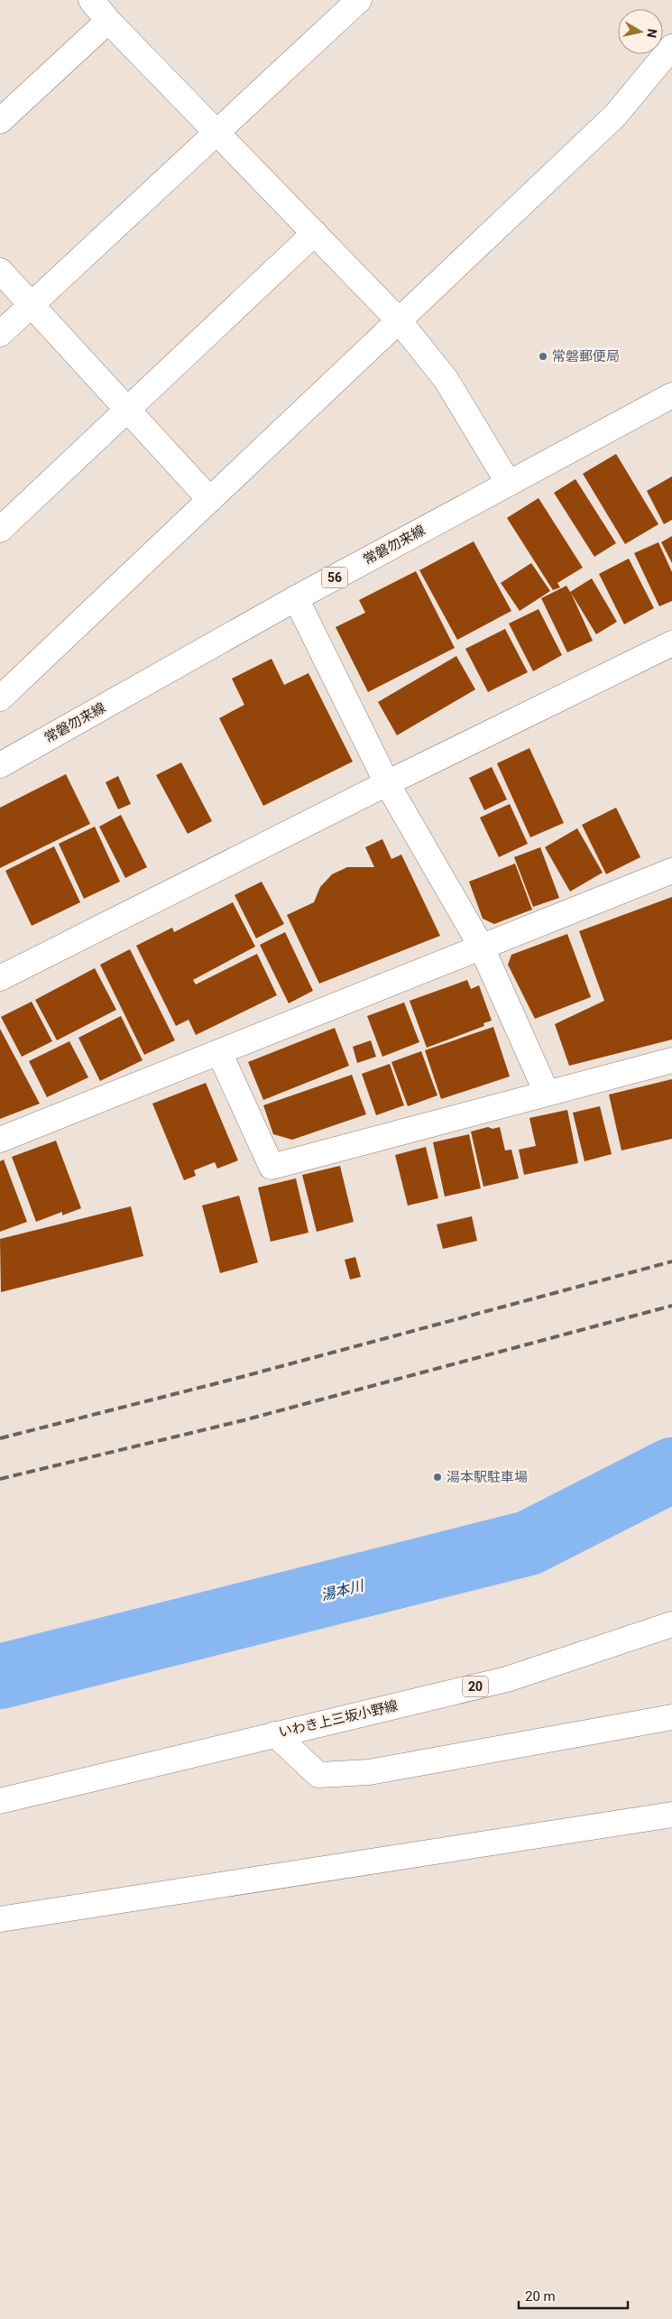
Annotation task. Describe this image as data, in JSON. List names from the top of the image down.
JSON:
{
  "streets": {
    "street": [
      "常磐勿来線",
      "56",
      "20",
      "いわき上三坂小野線"
    ]
  },
  "water": ["湯本川"],
  "places": ["常磐郵便局", "湯本駅駐車場"],
  "scale_bar": "20 m",
  "north": "right"
}
